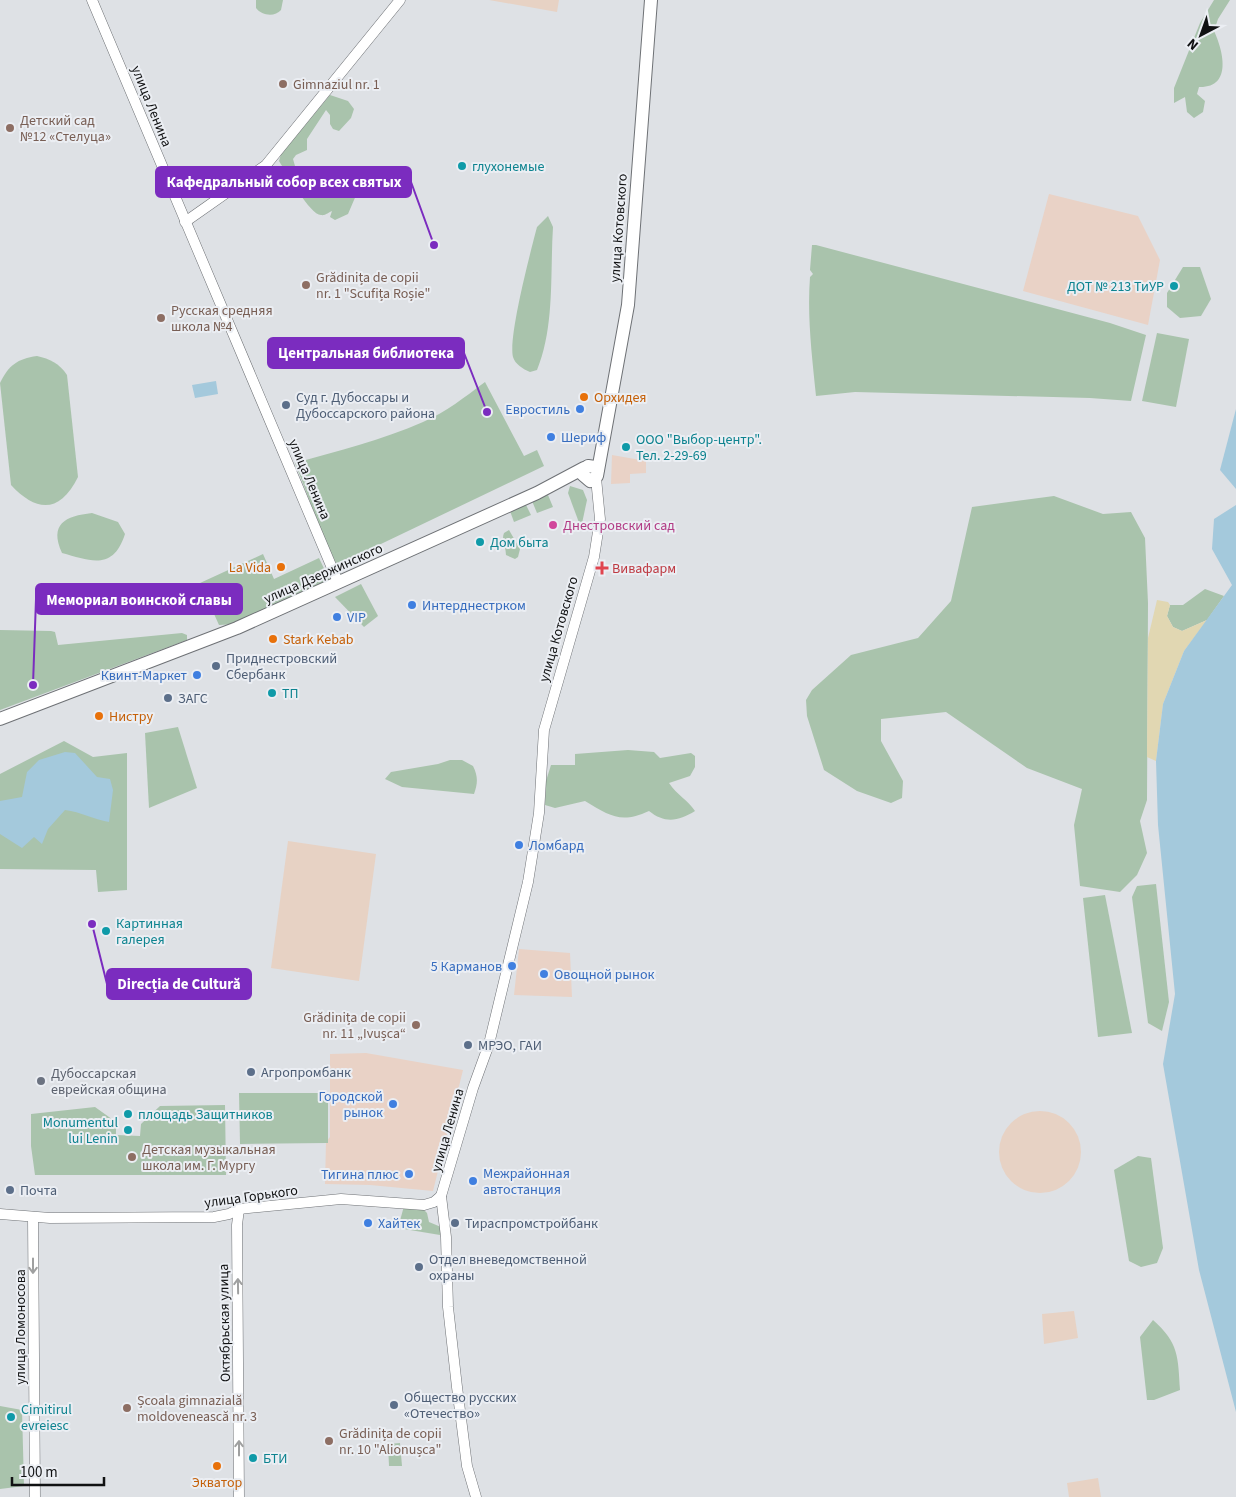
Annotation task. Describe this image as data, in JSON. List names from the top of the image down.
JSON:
{
  "streets": {
    "highway": ["улица Котовского", "улица Дзержинского"],
    "street": [
      "улица Ленина",
      "улица Горького",
      "Октябрьская улица",
      "улица Ломоносова"
    ]
  },
  "crossings": [
    ["улица Ленина", "улица Котовского"],
    ["улица Ленина", "улица Дзержинского"],
    ["улица Ленина", "улица Горького"],
    ["улица Котовского", "улица Дзержинского"],
    ["улица Горького", "Октябрьская улица"],
    ["улица Горького", "улица Ломоносова"]
  ],
  "one_way": ["Октябрьская улица", "улица Ломоносова"],
  "places": {
    "other": [
      "Gimnaziul nr. 1",
      "Детский сад №12 «Стелуца»",
      "глухонемые",
      "Кафедральный собор всех святых",
      "Grădinița de copii nr. 1 \"Scufița Roșie\"",
      "ДОТ № 213 ТиУР",
      "Русская средняя школа №4",
      "Орхидея",
      "Суд г. Дубоссары и Дубоссарского района",
      "Евростиль",
      "Центральная библиотека",
      "Шериф",
      "ООО \"Выбор-центр\". Тел. 2-29-69",
      "Днестровский сад",
      "Дом быта",
      "La Vida",
      "Интерднестрком",
      "VIP",
      "Stark Kebab",
      "Приднестровский Сбербанк",
      "Квинт-Маркет",
      "Мемориал воинской славы",
      "ТП",
      "ЗАГС",
      "Нистру",
      "Ломбард",
      "Direcția de Cultură",
      "Картинная галерея",
      "5 Карманов",
      "Овощной рынок",
      "Grădinița de copii nr. 11 „Ivușca“",
      "МРЭО, ГАИ",
      "Агропромбанк",
      "Дубоссарская еврейская община",
      "Городской рынок",
      "площадь Защитников",
      "Monumentul lui Lenin",
      "Детская музыкальная школа им. Г. Мургу",
      "Тигина плюс",
      "Межрайонная автостанция",
      "Почта",
      "Хайтек",
      "Тираспромстройбанк",
      "Отдел вневедомственной охраны",
      "Общество русских «Отечество»",
      "Școala gimnazială moldovenească nr. 3",
      "Cimitirul evreiesc",
      "Grădinița de copii nr. 10 \"Alionușca\"",
      "БТИ",
      "Экватор"
    ],
    "health": ["Вивафарм"]
  },
  "scale_bar": "100 m",
  "north": "bottom left"
}
